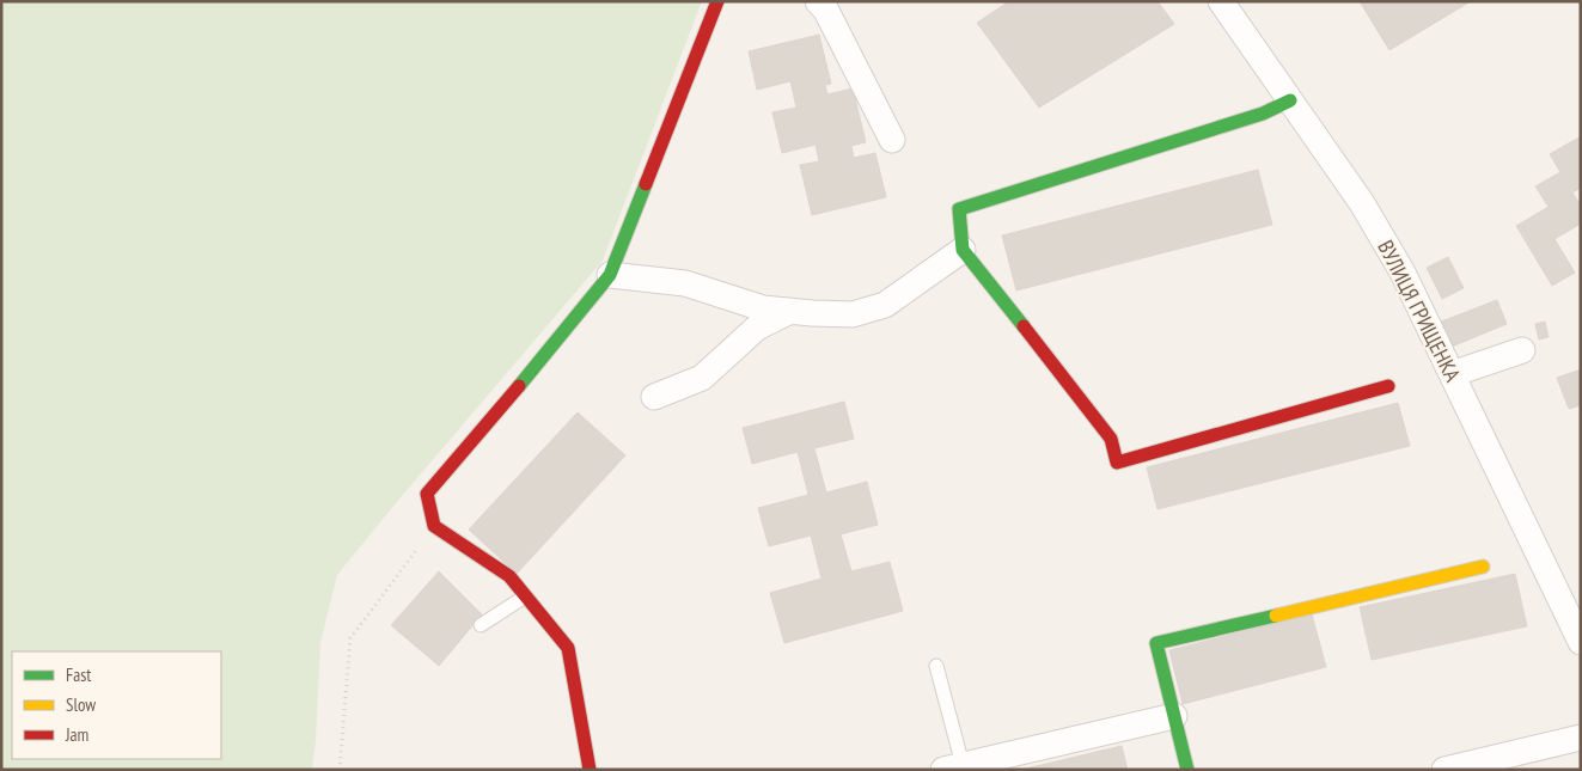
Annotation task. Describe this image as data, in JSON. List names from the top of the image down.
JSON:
{
  "streets": {
    "street": ["ВУЛИЦЯ ГРИЩЕНКА"]
  },
  "legend": ["Fast", "Slow", "Jam"]
}
